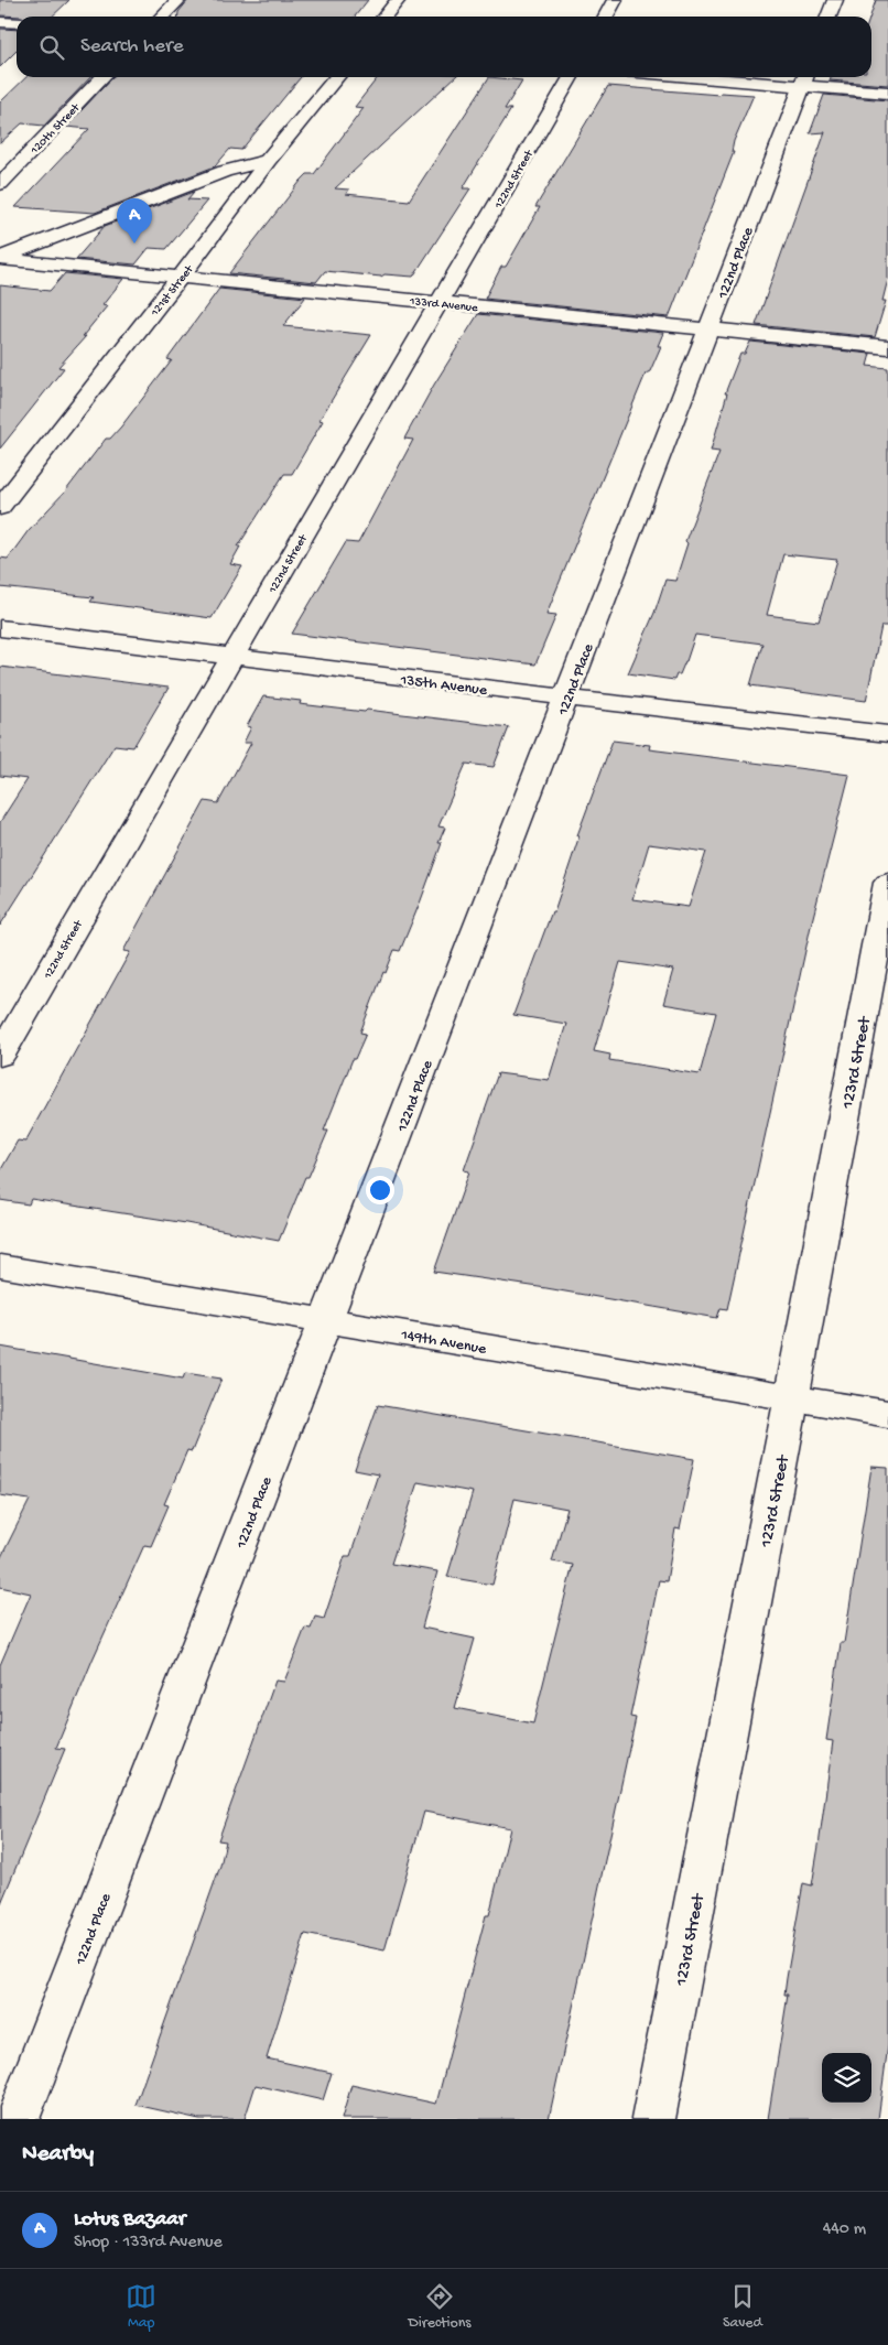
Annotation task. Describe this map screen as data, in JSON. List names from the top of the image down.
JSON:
{
  "streets": {
    "street": [
      "120th Street",
      "122nd Street",
      "122nd Place",
      "121st Street",
      "133rd Avenue",
      "135th Avenue",
      "123rd Street",
      "149th Avenue"
    ]
  },
  "crossings": [
    ["122nd Street", "133rd Avenue"],
    ["122nd Street", "135th Avenue"],
    ["122nd Place", "133rd Avenue"],
    ["122nd Place", "135th Avenue"],
    ["122nd Place", "149th Avenue"],
    ["121st Street", "133rd Avenue"],
    ["123rd Street", "149th Avenue"]
  ],
  "page": {
    "search": "Search here",
    "pins": "A",
    "heading": "Nearby",
    "list": [
      {
        "mark": "A",
        "name": "Lotus Bazaar",
        "note": "Shop · 133rd Avenue",
        "value": "440 m"
      }
    ],
    "nav": ["Map", "Directions", "Saved"]
  }
}
